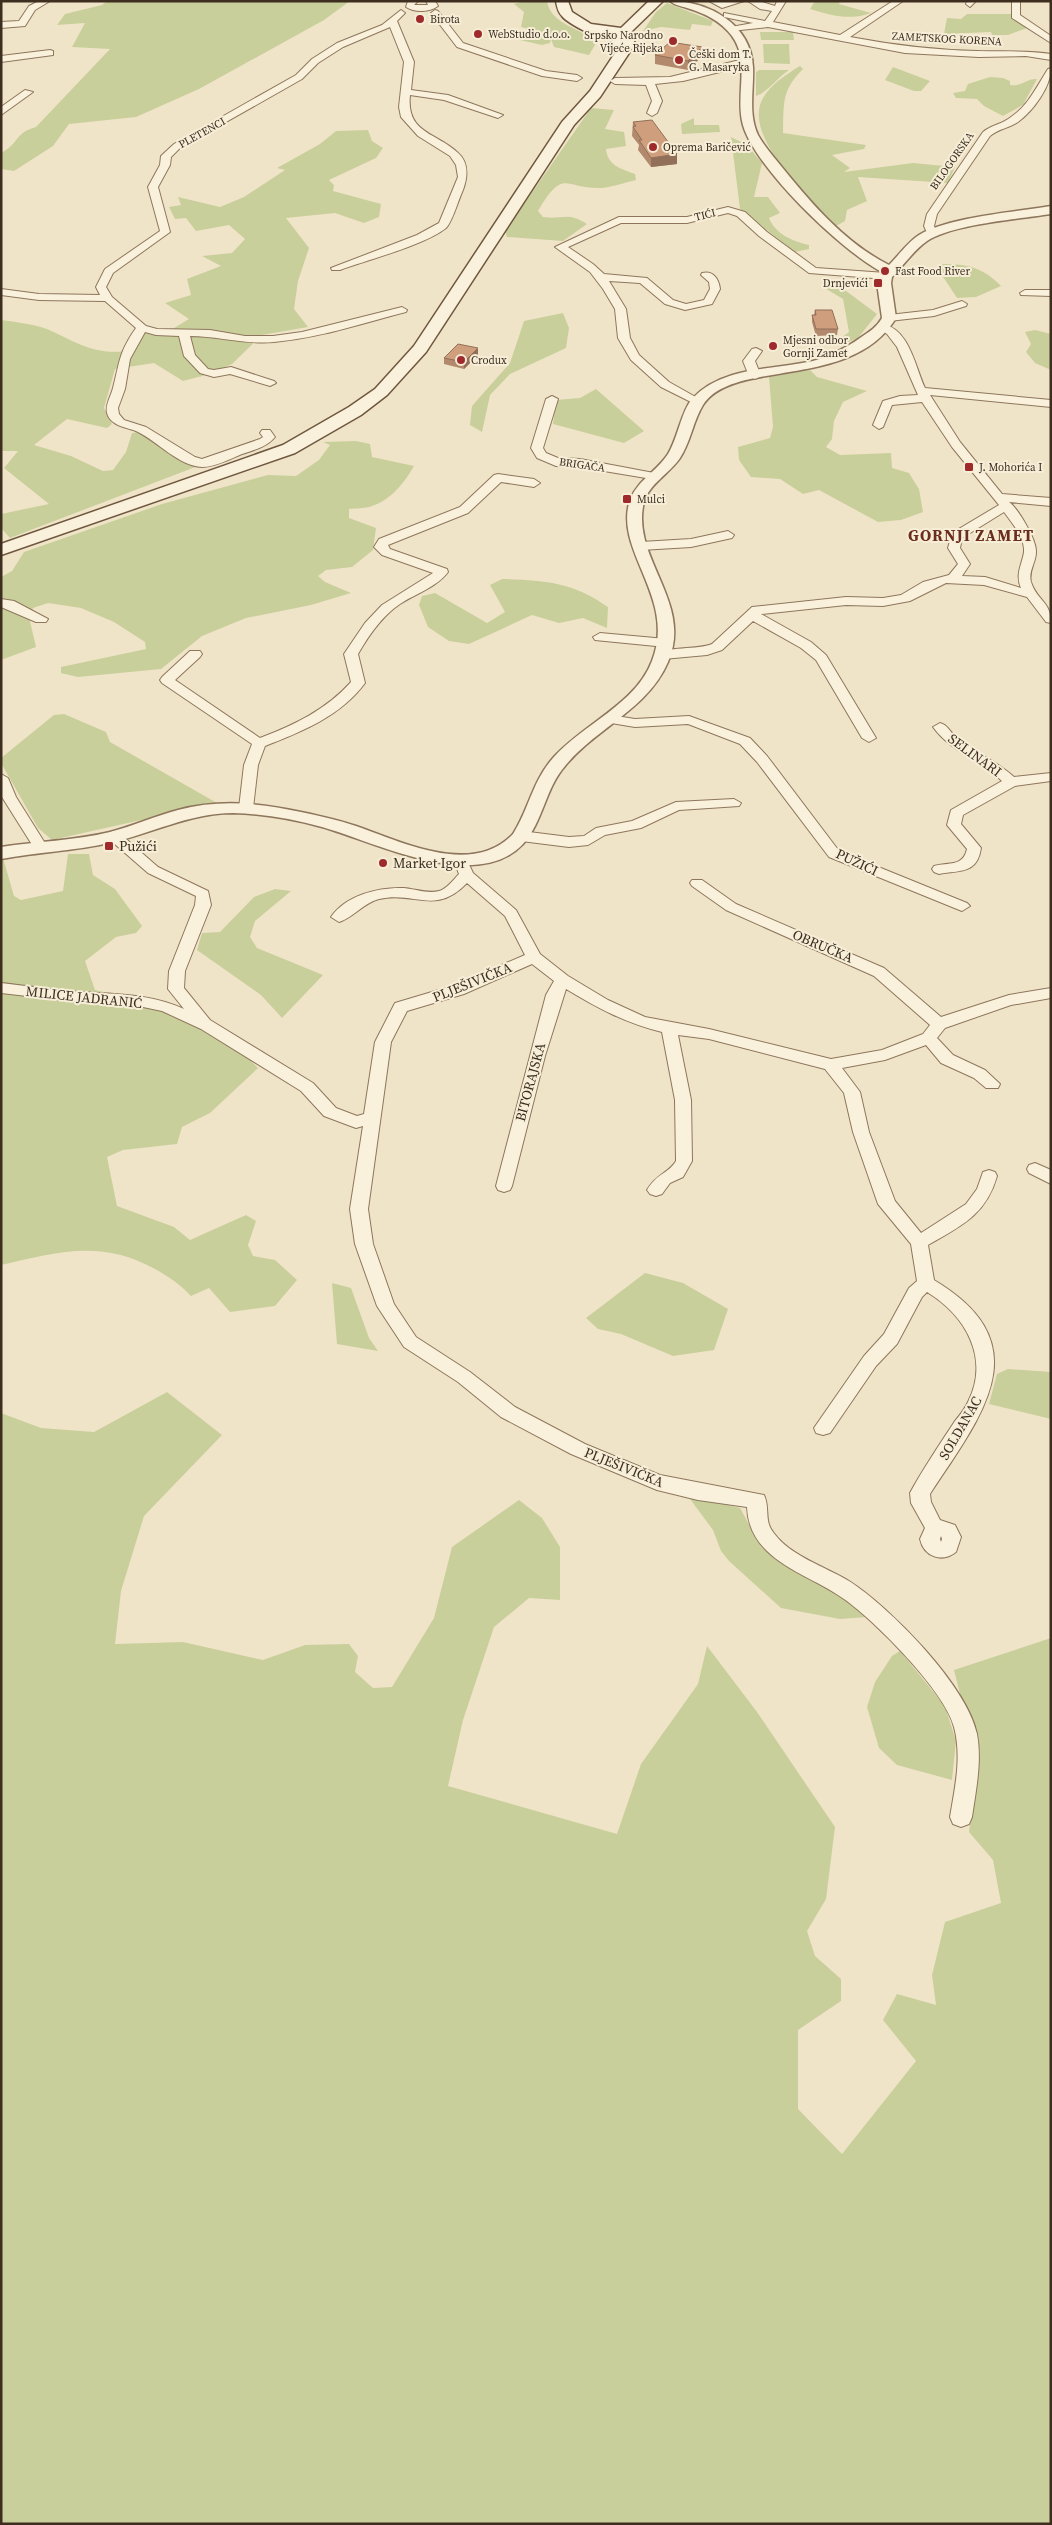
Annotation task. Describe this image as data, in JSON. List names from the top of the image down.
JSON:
{
  "streets": {
    "street": [
      "ZAMETSKOG KORENA",
      "PLETENCI",
      "BILOGORSKA",
      "TIĆI",
      "BRIGAČA",
      "SELINARI",
      "PUŽIĆI",
      "OBRUČKA",
      "PLJEŠIVIČKA",
      "MILICE JADRANIĆ",
      "BITORAJSKA",
      "SOLDANAC"
    ]
  },
  "districts": ["GORNJI ZAMET"],
  "places": {
    "other": [
      "Birota",
      "WebStudio d.o.o.",
      "Srpsko Narodno Vijeće Rijeka",
      "Češki dom T. G. Masaryka",
      "Oprema Baričević",
      "Fast Food River",
      "Mjesni odbor Gornji Zamet",
      "Crodux",
      "Market Igor"
    ],
    "transit": [
      "Drnjevići",
      "J. Mohorića I",
      "Mulci",
      "Pužići"
    ]
  }
}
